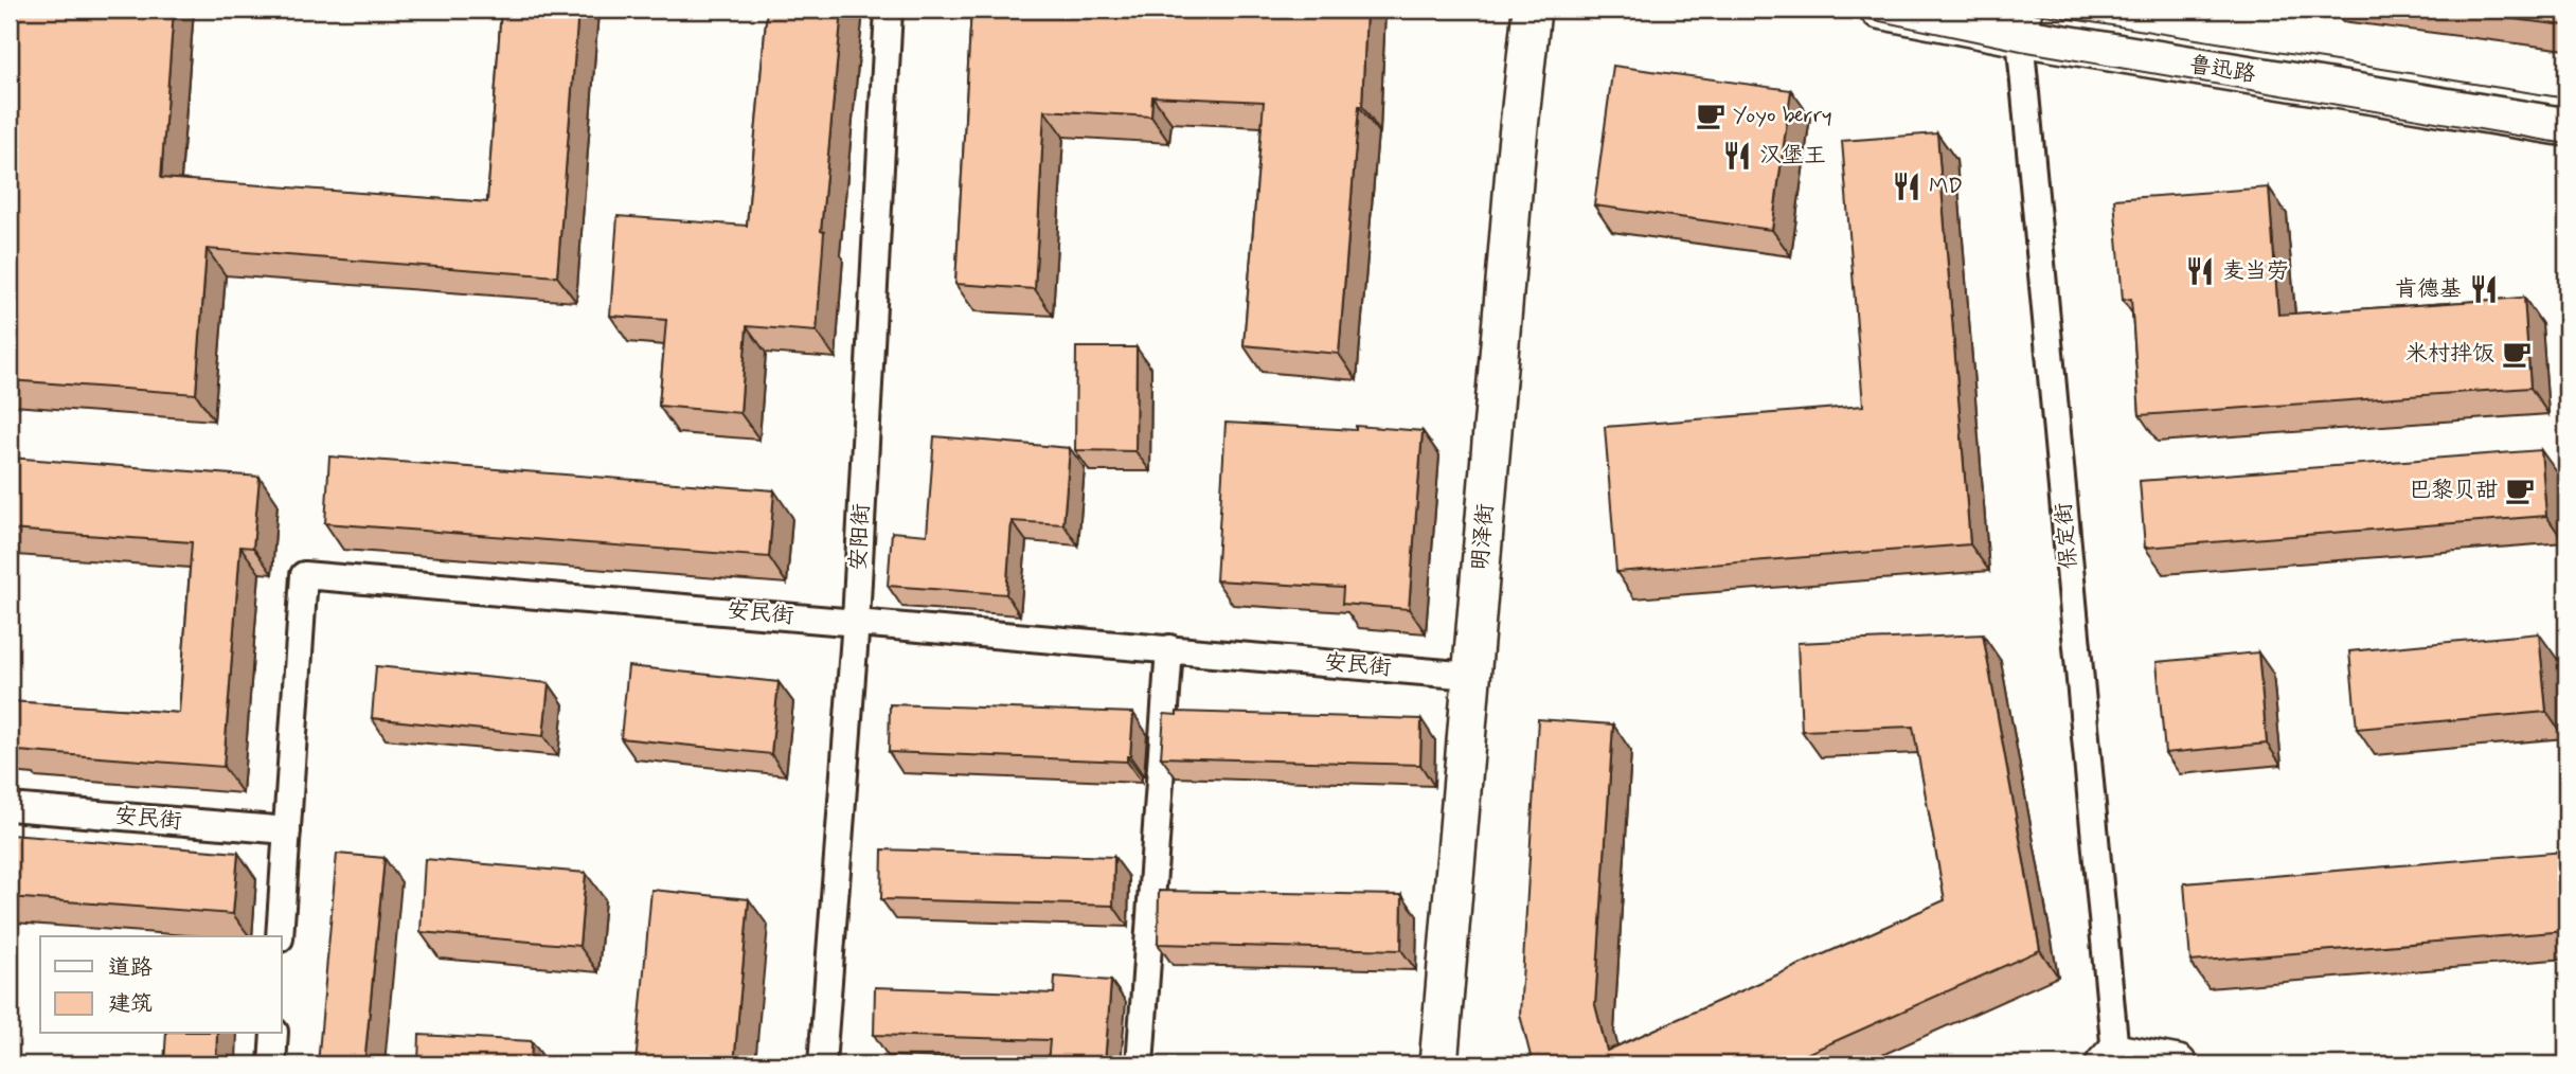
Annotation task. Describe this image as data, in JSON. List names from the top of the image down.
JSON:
{
  "streets": {
    "street": [
      "鲁迅路",
      "保定街",
      "安阳街",
      "明泽街",
      "安民街"
    ]
  },
  "crossings": [
    ["鲁迅路", "保定街"],
    ["安阳街", "安民街"],
    ["明泽街", "安民街"]
  ],
  "places": {
    "cafe": ["Yoyo berry", "米村拌饭", "巴黎贝甜"],
    "restaurant": [
      "汉堡王",
      "MD",
      "麦当劳",
      "肯德基"
    ]
  },
  "legend": ["道路", "建筑"]
}
